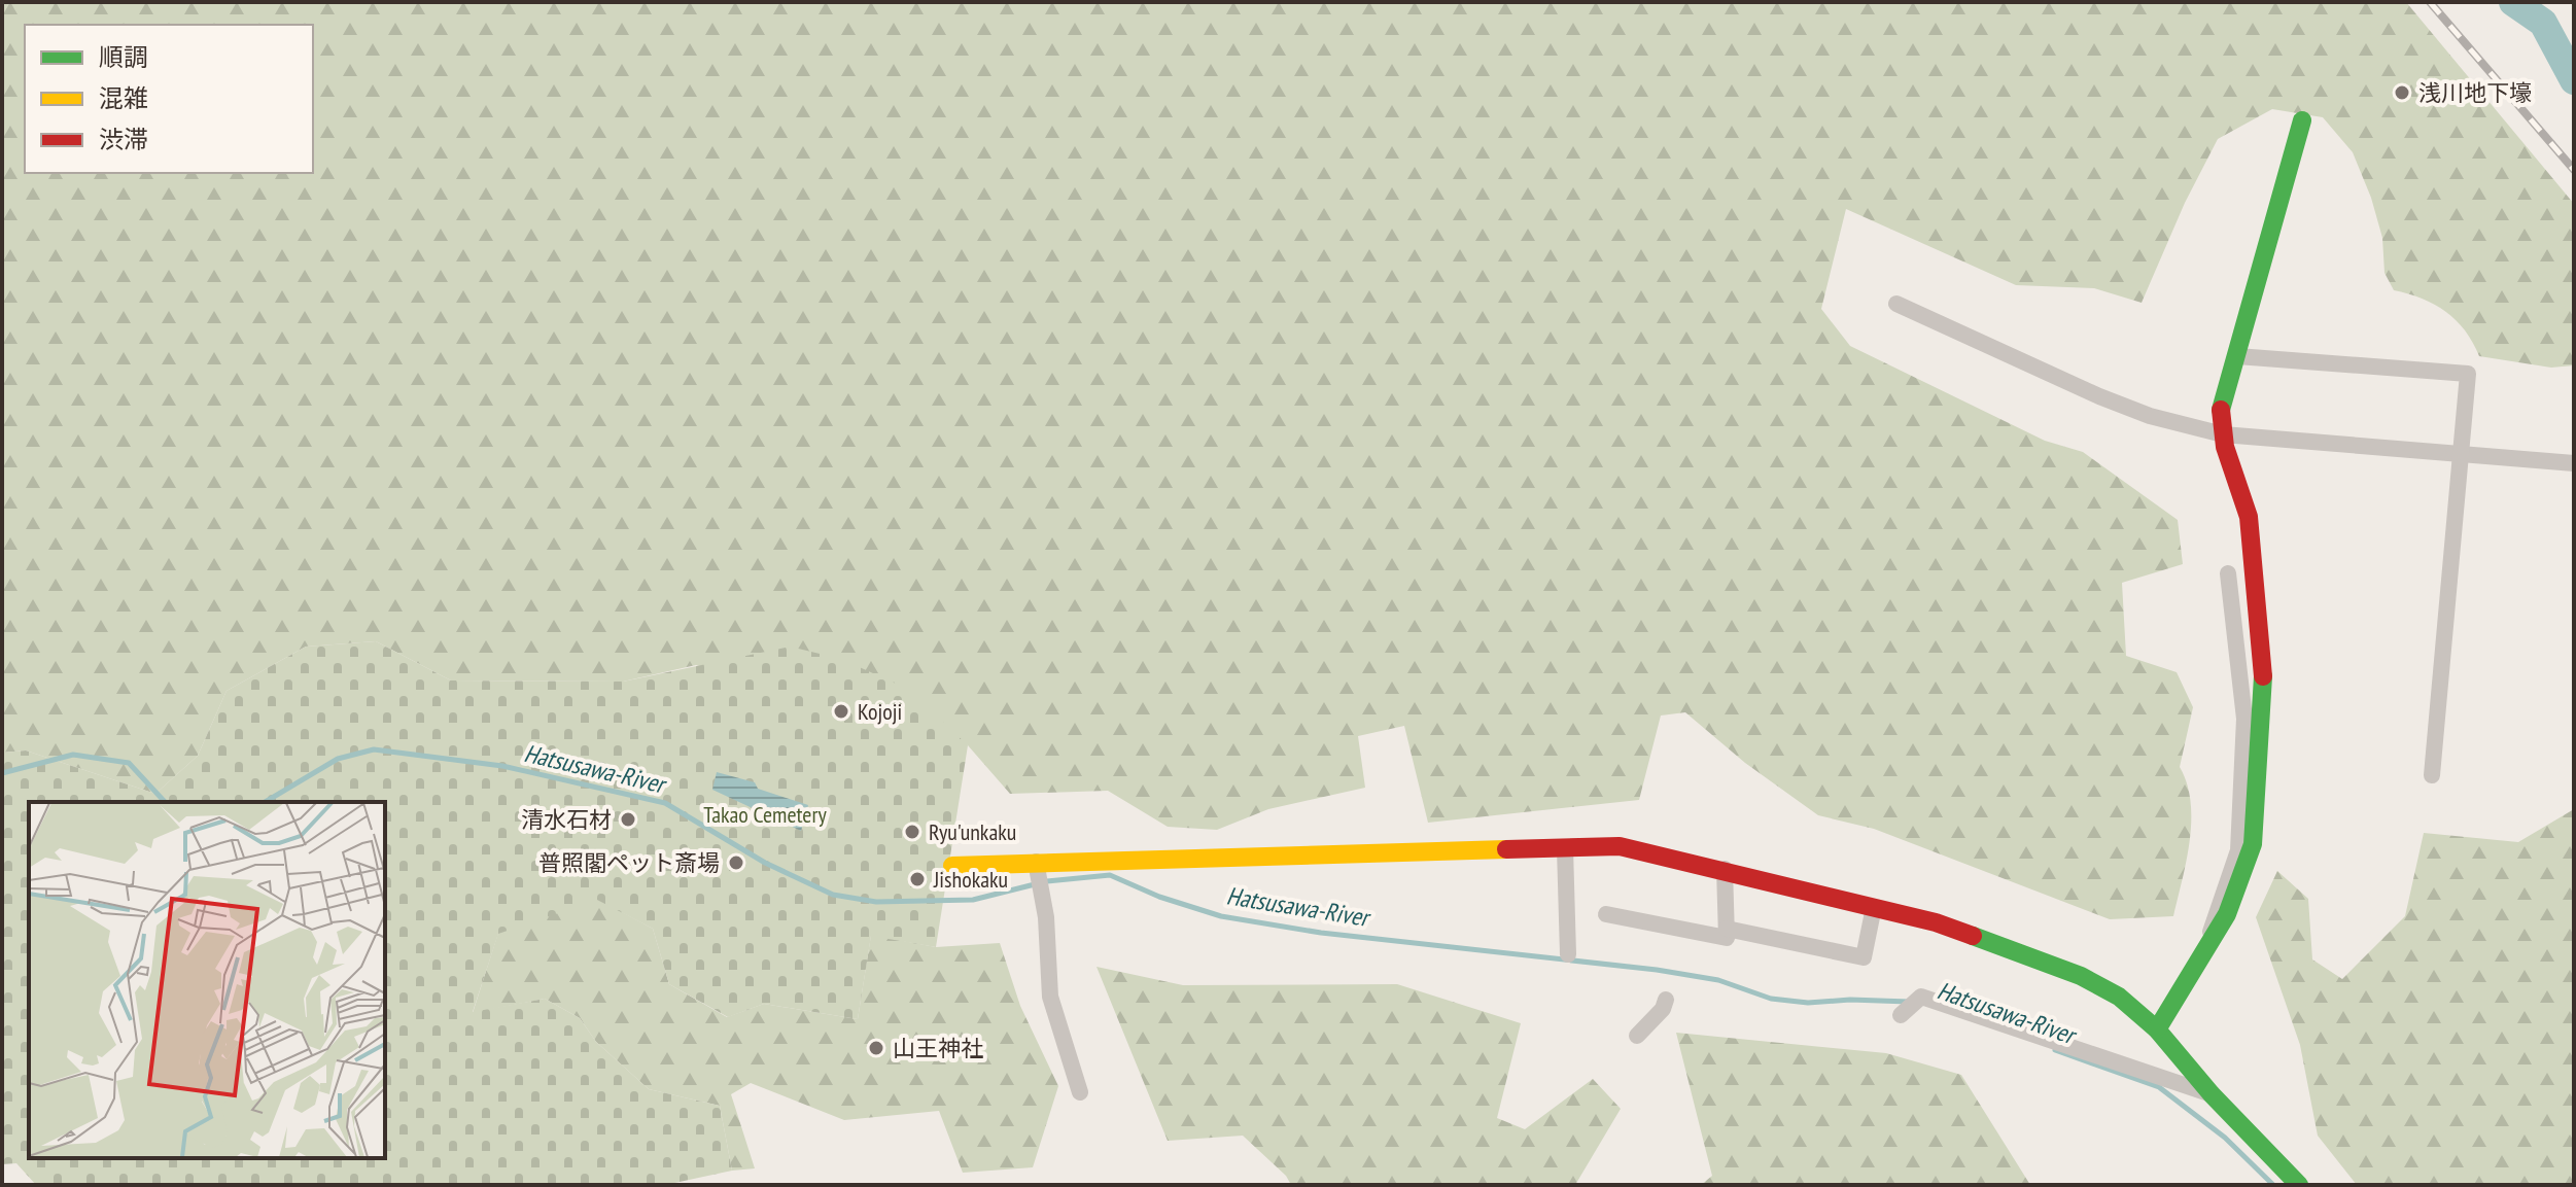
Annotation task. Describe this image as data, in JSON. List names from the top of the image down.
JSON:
{
  "water": ["Hatsusawa-River"],
  "parks": ["Takao Cemetery"],
  "places": [
    "浅川地下壕",
    "Kojoji",
    "清水石材",
    "Ryu'unkaku",
    "普照閣ペット斎場",
    "Jishokaku",
    "山王神社"
  ],
  "legend": ["順調", "混雑", "渋滞"]
}
